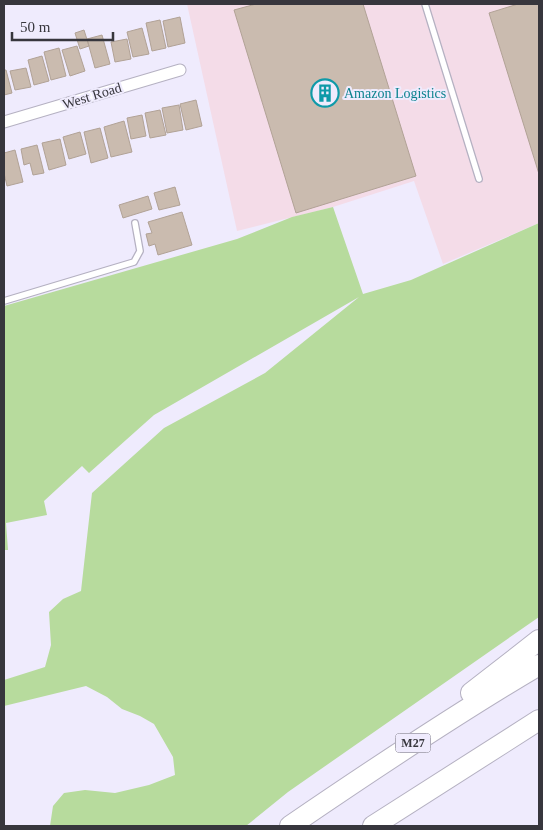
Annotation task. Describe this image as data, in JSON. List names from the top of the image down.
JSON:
{
  "streets": {
    "highway": ["M27"],
    "street": ["West Road"]
  },
  "places": {
    "building": ["Amazon Logistics"]
  },
  "scale_bar": "50 m"
}
